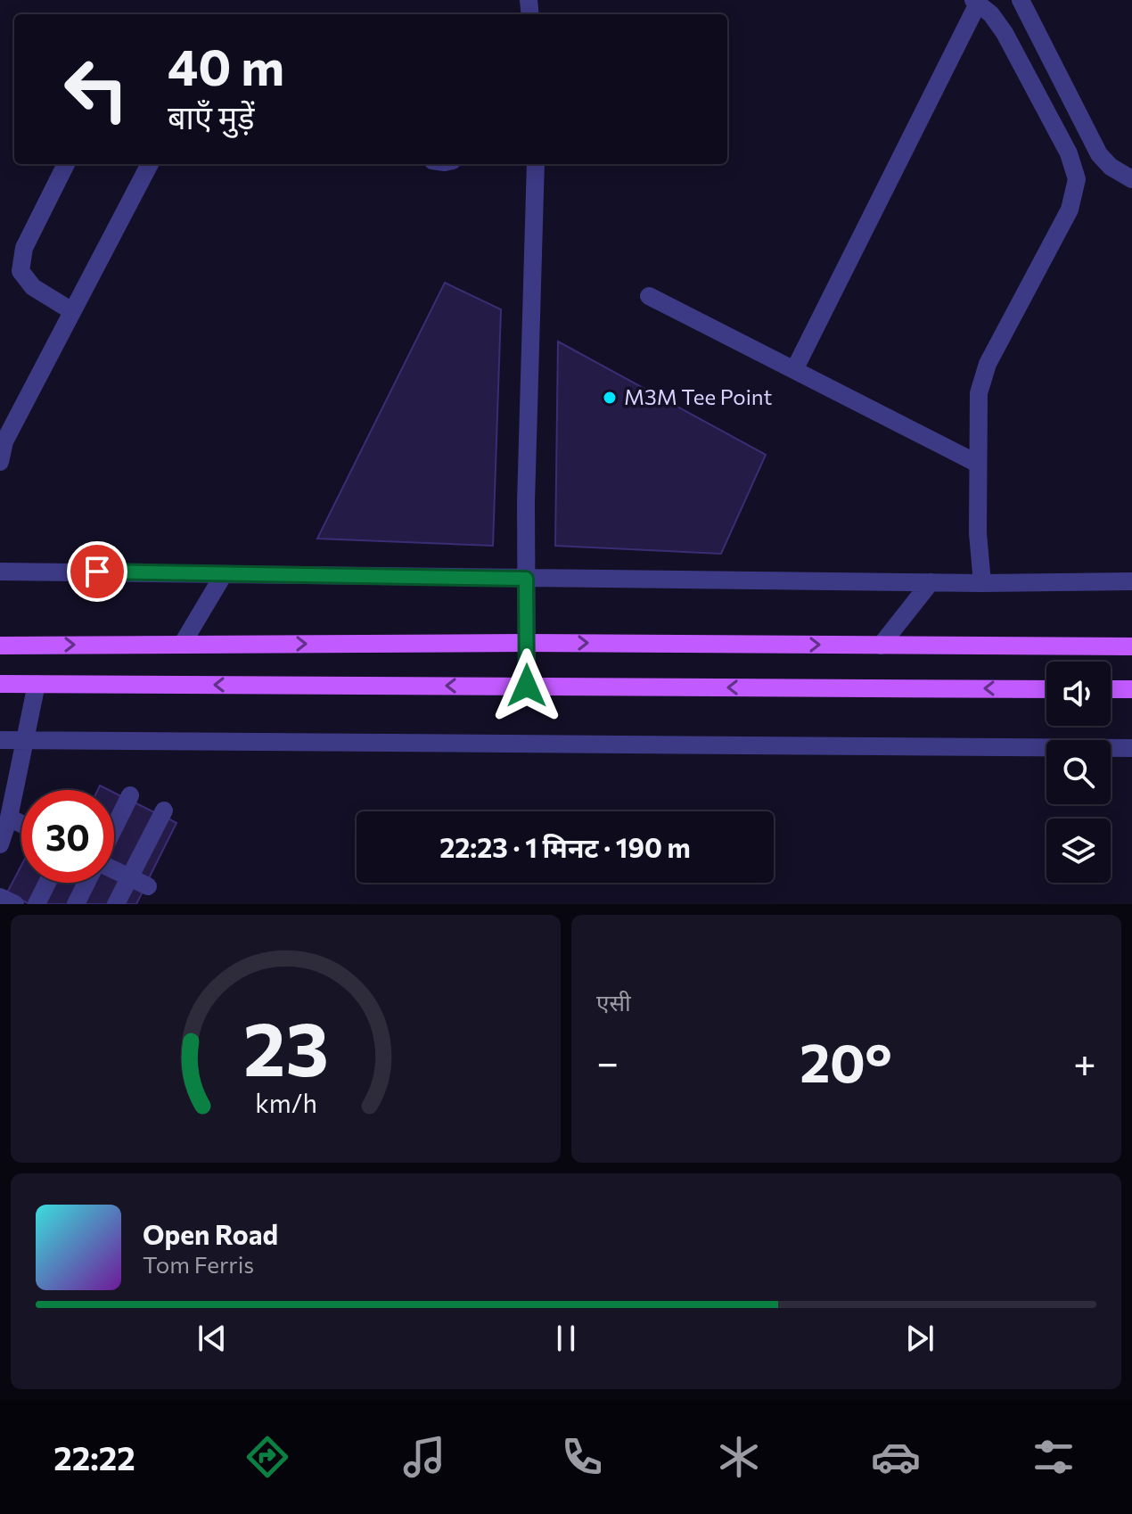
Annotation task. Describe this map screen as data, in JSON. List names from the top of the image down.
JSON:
{
  "places": ["M3M Tee Point"],
  "page": {
    "turn": ["40 m", "बाएँ मुड़ें"],
    "limit": "30",
    "trip": "22:23 · 1 मिनट · 190 m",
    "tile": "एसी",
    "heat": ["−", "20°", "+"],
    "song": ["Open Road", "Tom Ferris"],
    "tabs": "22:22",
    "gauge": ["23", "km/h"]
  }
}
